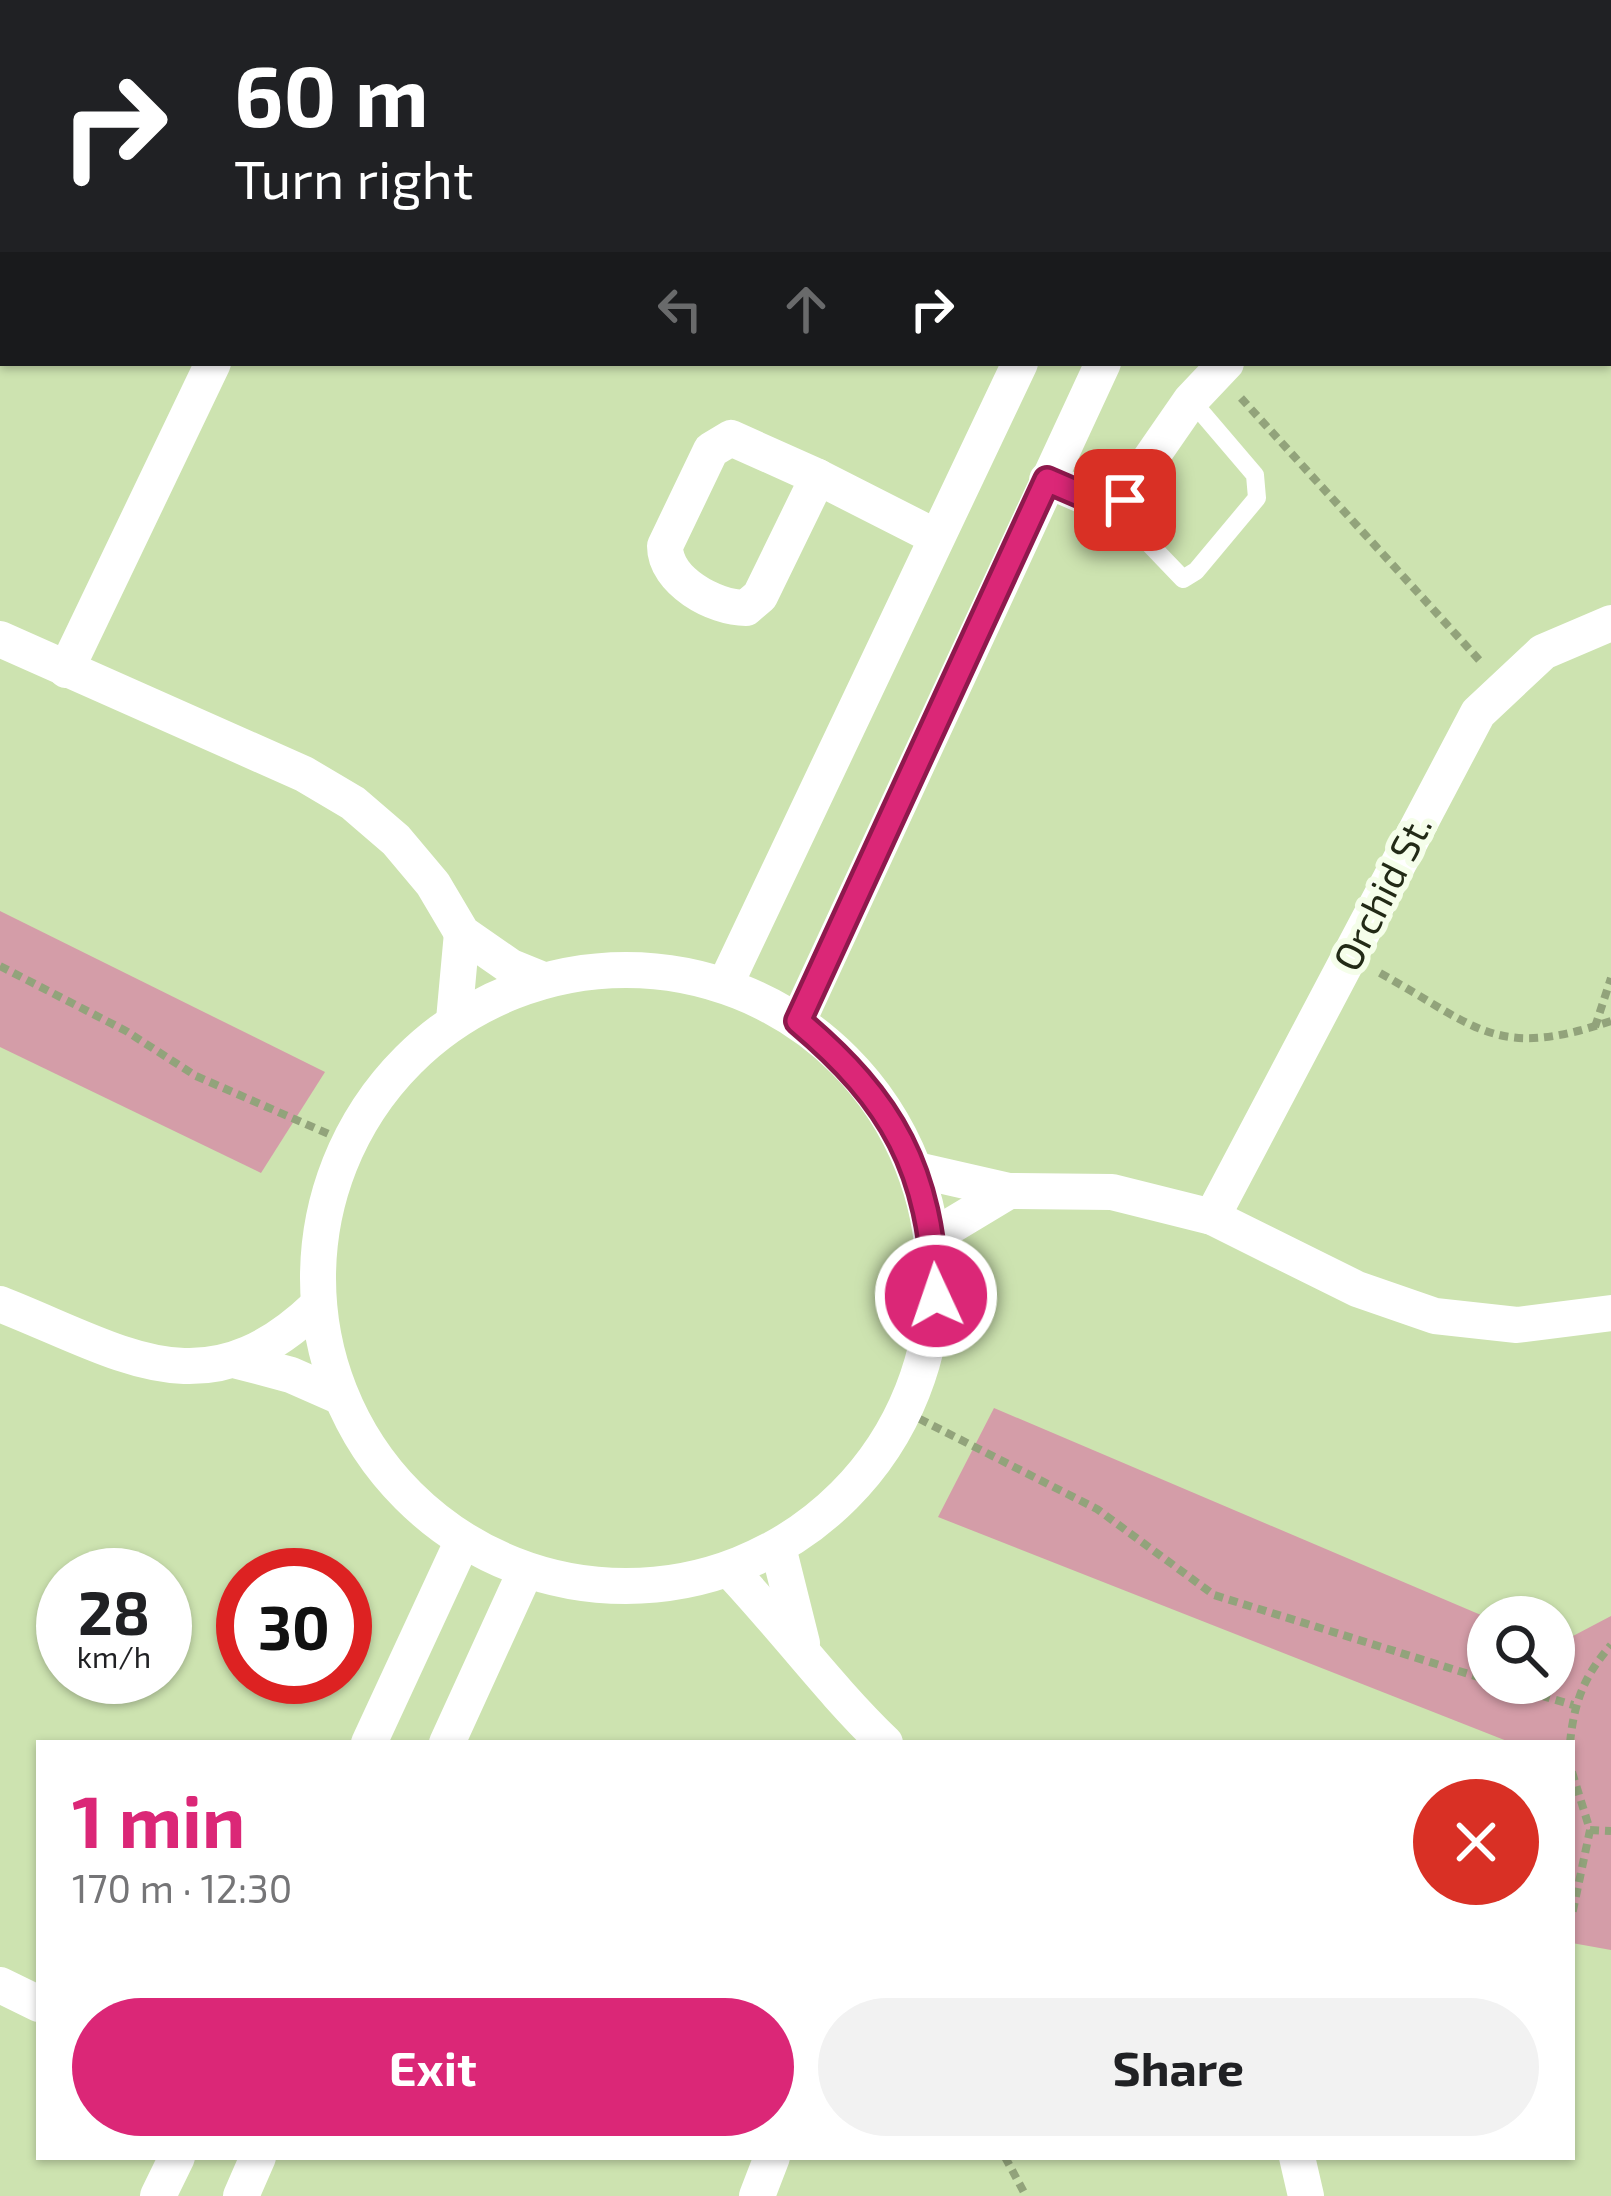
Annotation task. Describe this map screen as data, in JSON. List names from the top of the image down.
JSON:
{
  "streets": {
    "street": ["Orchid St."]
  },
  "page": {
    "turn": ["60 m", "Turn right"],
    "speed": "28 km/h",
    "limit": "30",
    "heading": ["1 min", "170 m · 12:30"],
    "buttons": ["Exit", "Share"]
  }
}
